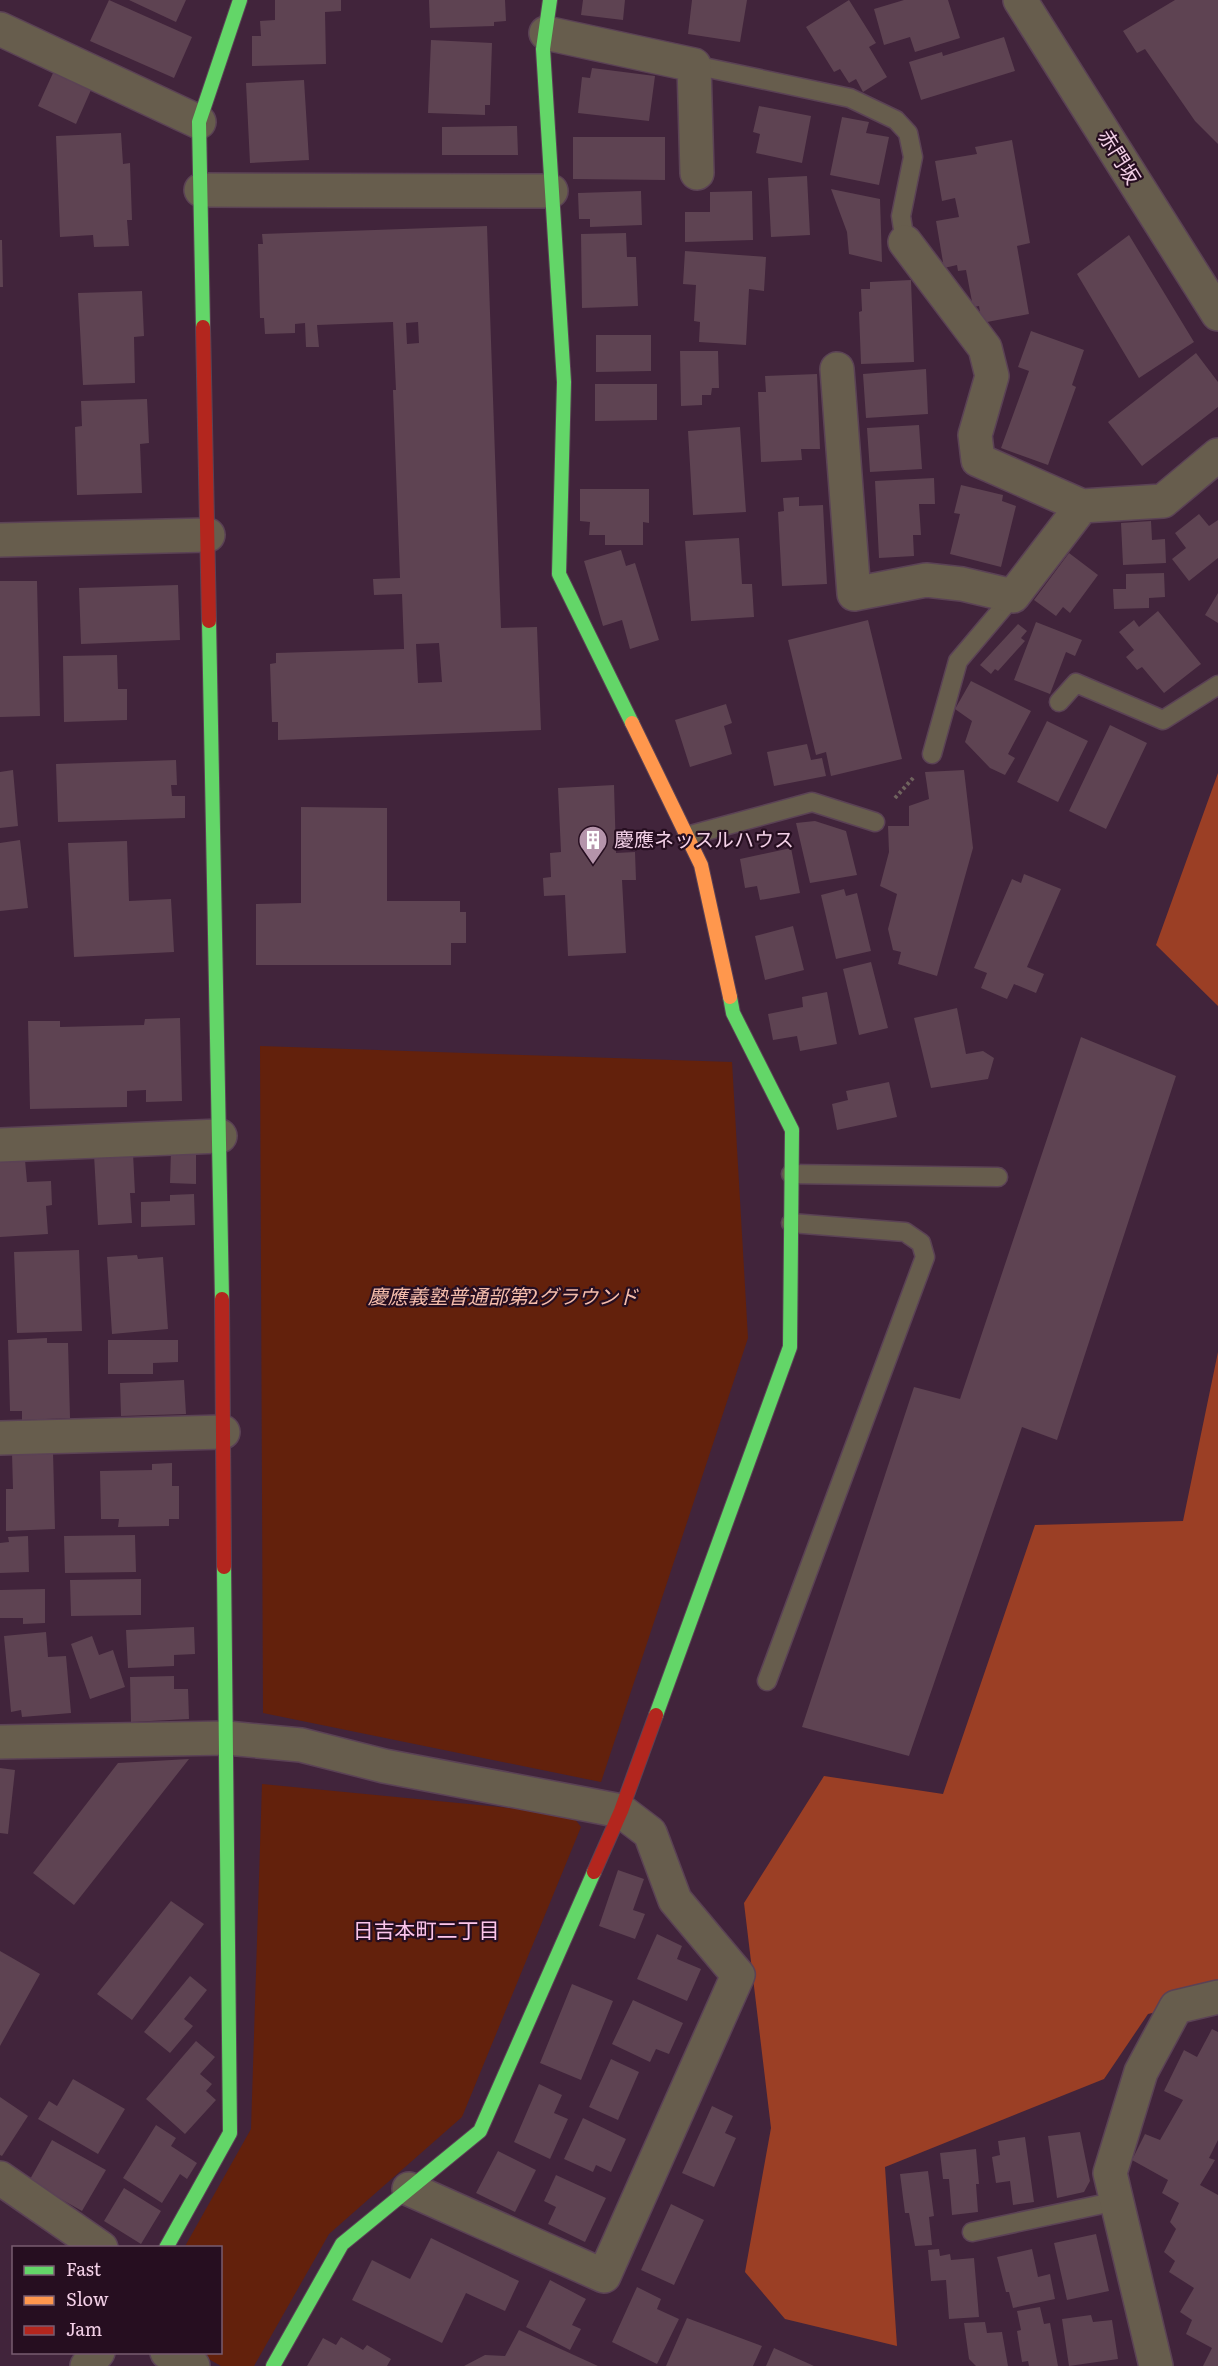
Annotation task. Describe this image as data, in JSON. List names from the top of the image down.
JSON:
{
  "streets": {
    "street": ["赤門坂"]
  },
  "districts": ["日吉本町二丁目"],
  "parks": ["慶應義塾普通部第2グラウンド"],
  "places": {
    "building": ["慶應ネッスルハウス"]
  },
  "legend": ["Fast", "Slow", "Jam"]
}
